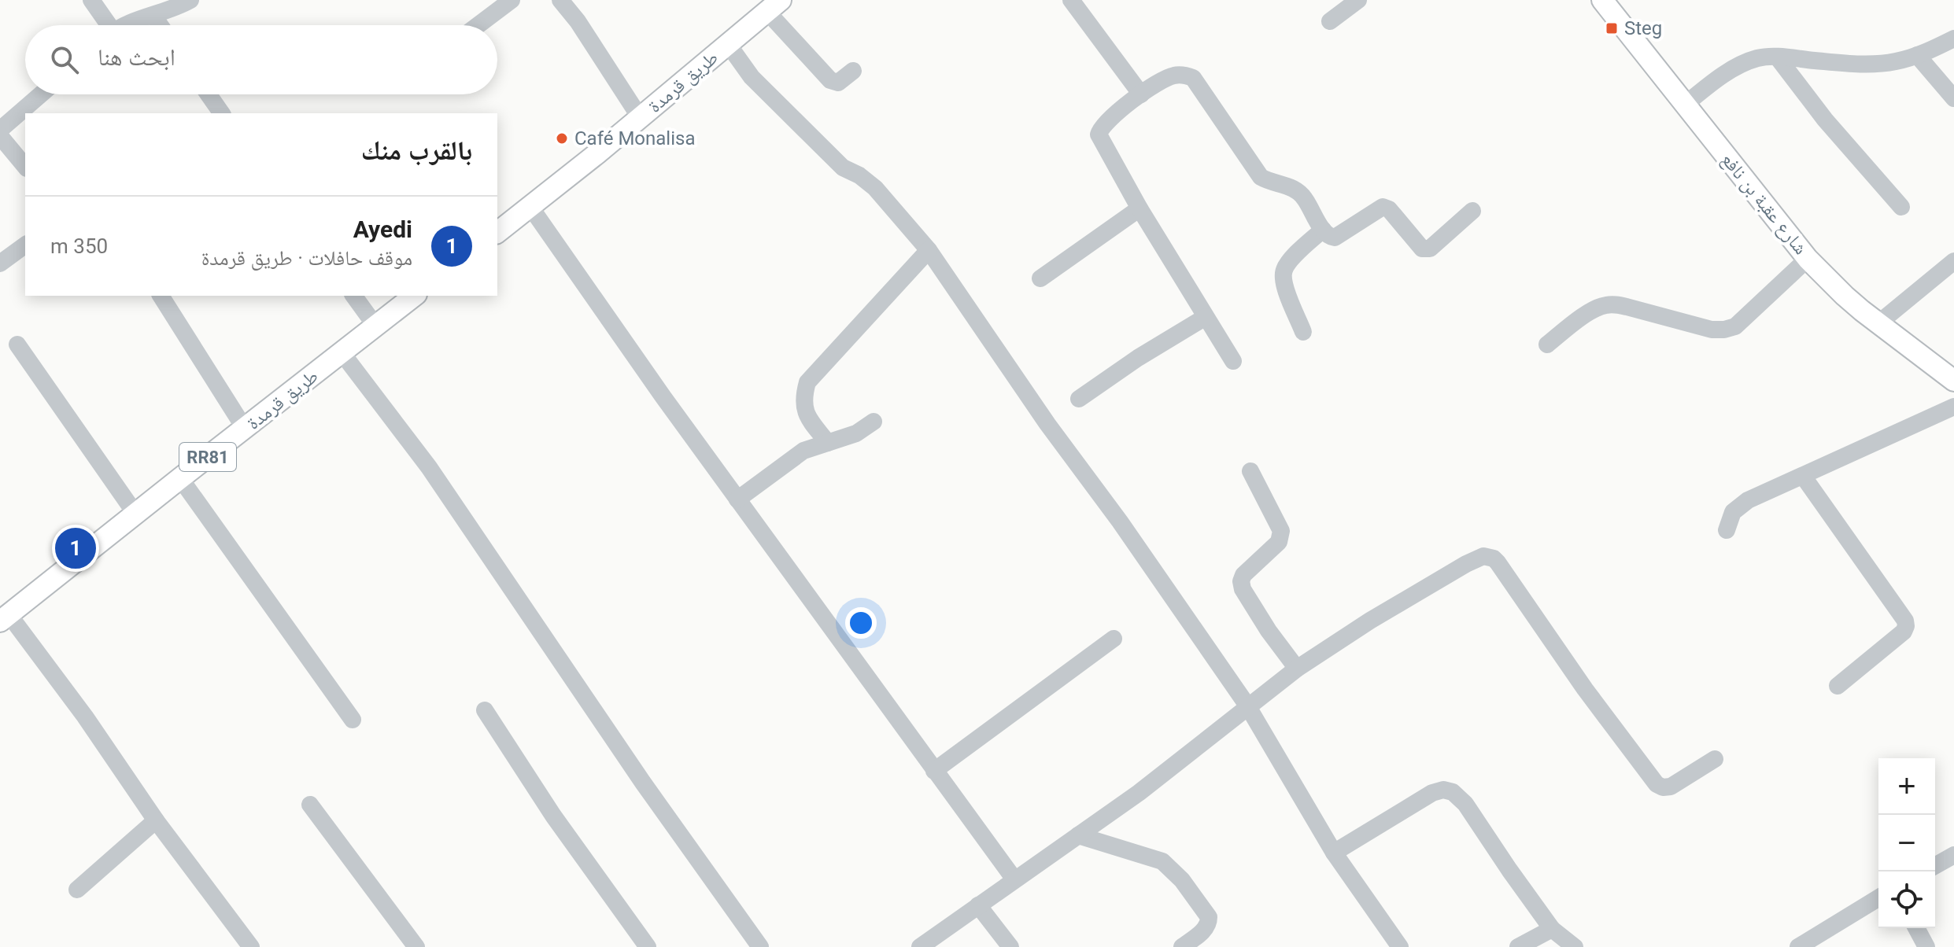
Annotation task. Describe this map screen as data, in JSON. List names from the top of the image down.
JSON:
{
  "streets": {
    "main road": ["طريق قرمدة", "شارع عقبة بن نافع", "RR81"]
  },
  "places": {
    "transit": ["Steg"],
    "other": ["Café Monalisa"]
  },
  "page": {
    "search": "ابحث هنا",
    "heading": "بالقرب منك",
    "list": [
      {
        "mark": "1",
        "name": "Ayedi",
        "note": "موقف حافلات · طريق قرمدة",
        "value": "350 m"
      }
    ],
    "pins": "1",
    "map_buttons": ["+", "−"]
  }
}
